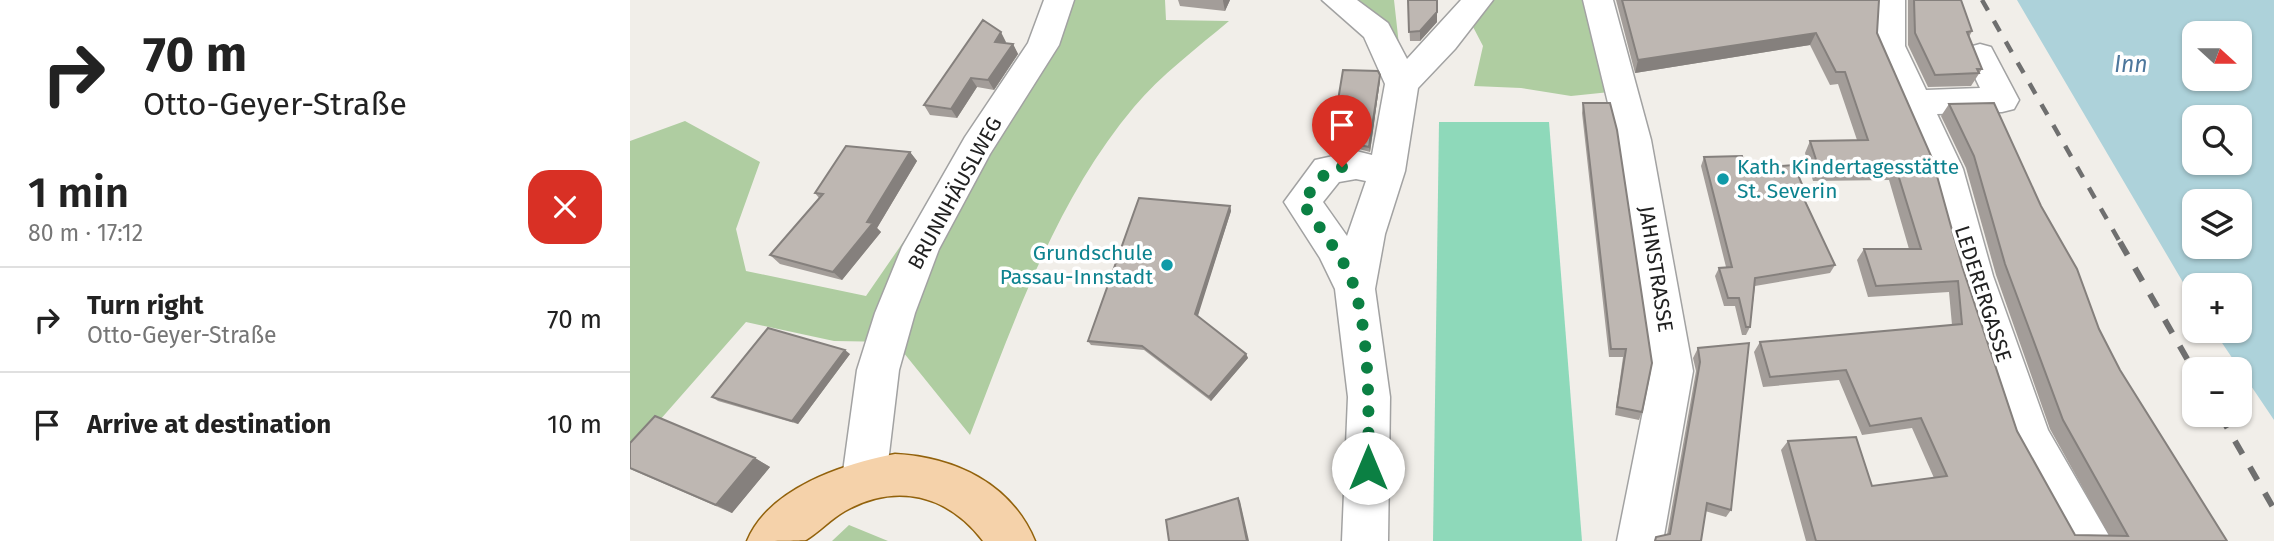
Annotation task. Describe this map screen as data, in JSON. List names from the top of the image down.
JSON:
{
  "streets": {
    "street": ["BRUNNHÄUSLWEG", "JAHNSTRASSE", "LEDERERGASSE"]
  },
  "water": ["Inn"],
  "places": ["Kath. Kindertagesstätte St. Severin", "Grundschule Passau-Innstadt"],
  "north": "right",
  "page": {
    "turn": ["70 m", "Otto-Geyer-Straße"],
    "map_buttons": ["+", "−"],
    "heading": ["1 min", "80 m · 17:12"],
    "list": [
      {
        "name": "Turn right",
        "note": "Otto-Geyer-Straße",
        "value": "70 m"
      },
      {
        "name": "Arrive at destination",
        "value": "10 m"
      }
    ]
  }
}
